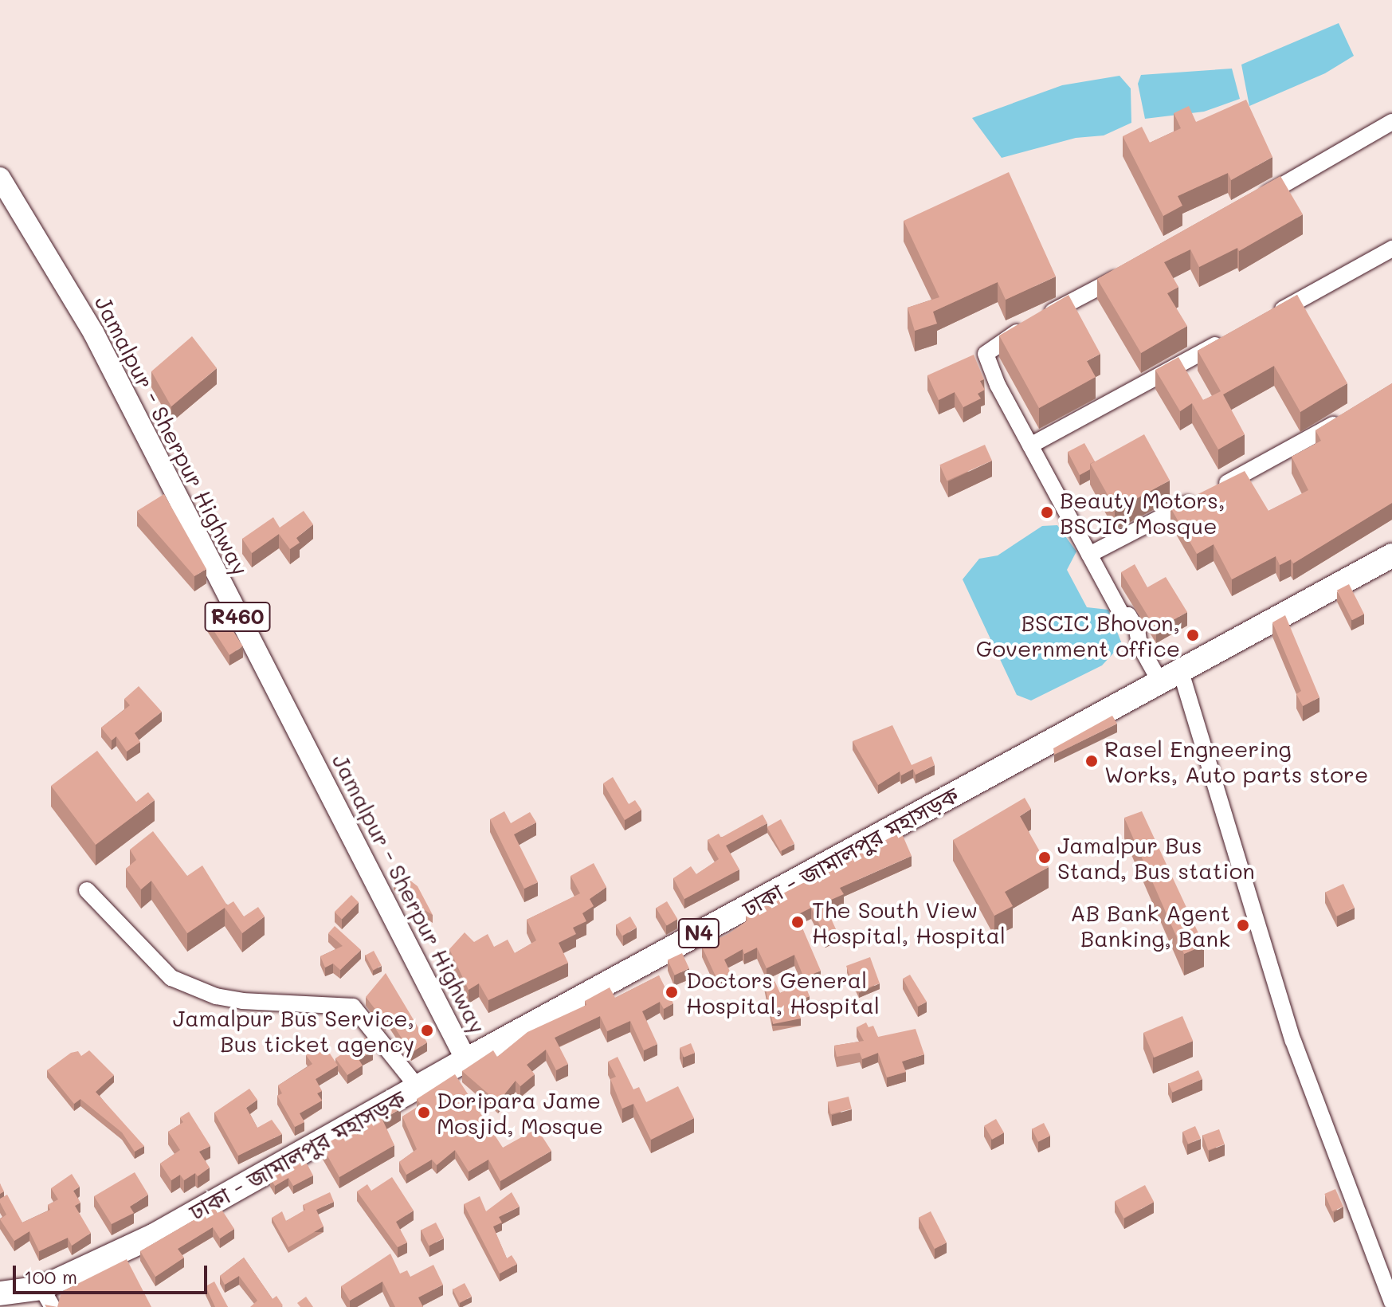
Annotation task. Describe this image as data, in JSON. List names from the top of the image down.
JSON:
{
  "streets": {
    "highway": ["ঢাকা - জামালপুর মহাসড়ক", "N4"],
    "main road": ["Jamalpur - Sherpur Highway", "R460"]
  },
  "crossings": [
    ["Jamalpur - Sherpur Highway", "ঢাকা - জামালপুর মহাসড়ক"]
  ],
  "places": [
    "Beauty Motors, BSCIC Mosque",
    "BSCIC Bhovon, Government office",
    "Rasel Engneering Works, Auto parts store",
    "Jamalpur Bus Stand, Bus station",
    "The South View Hospital, Hospital",
    "AB Bank Agent Banking, Bank",
    "Doctors General Hospital, Hospital",
    "Jamalpur Bus Service, Bus ticket agency",
    "Doripara Jame Mosjid, Mosque"
  ],
  "scale_bar": "100 m"
}
